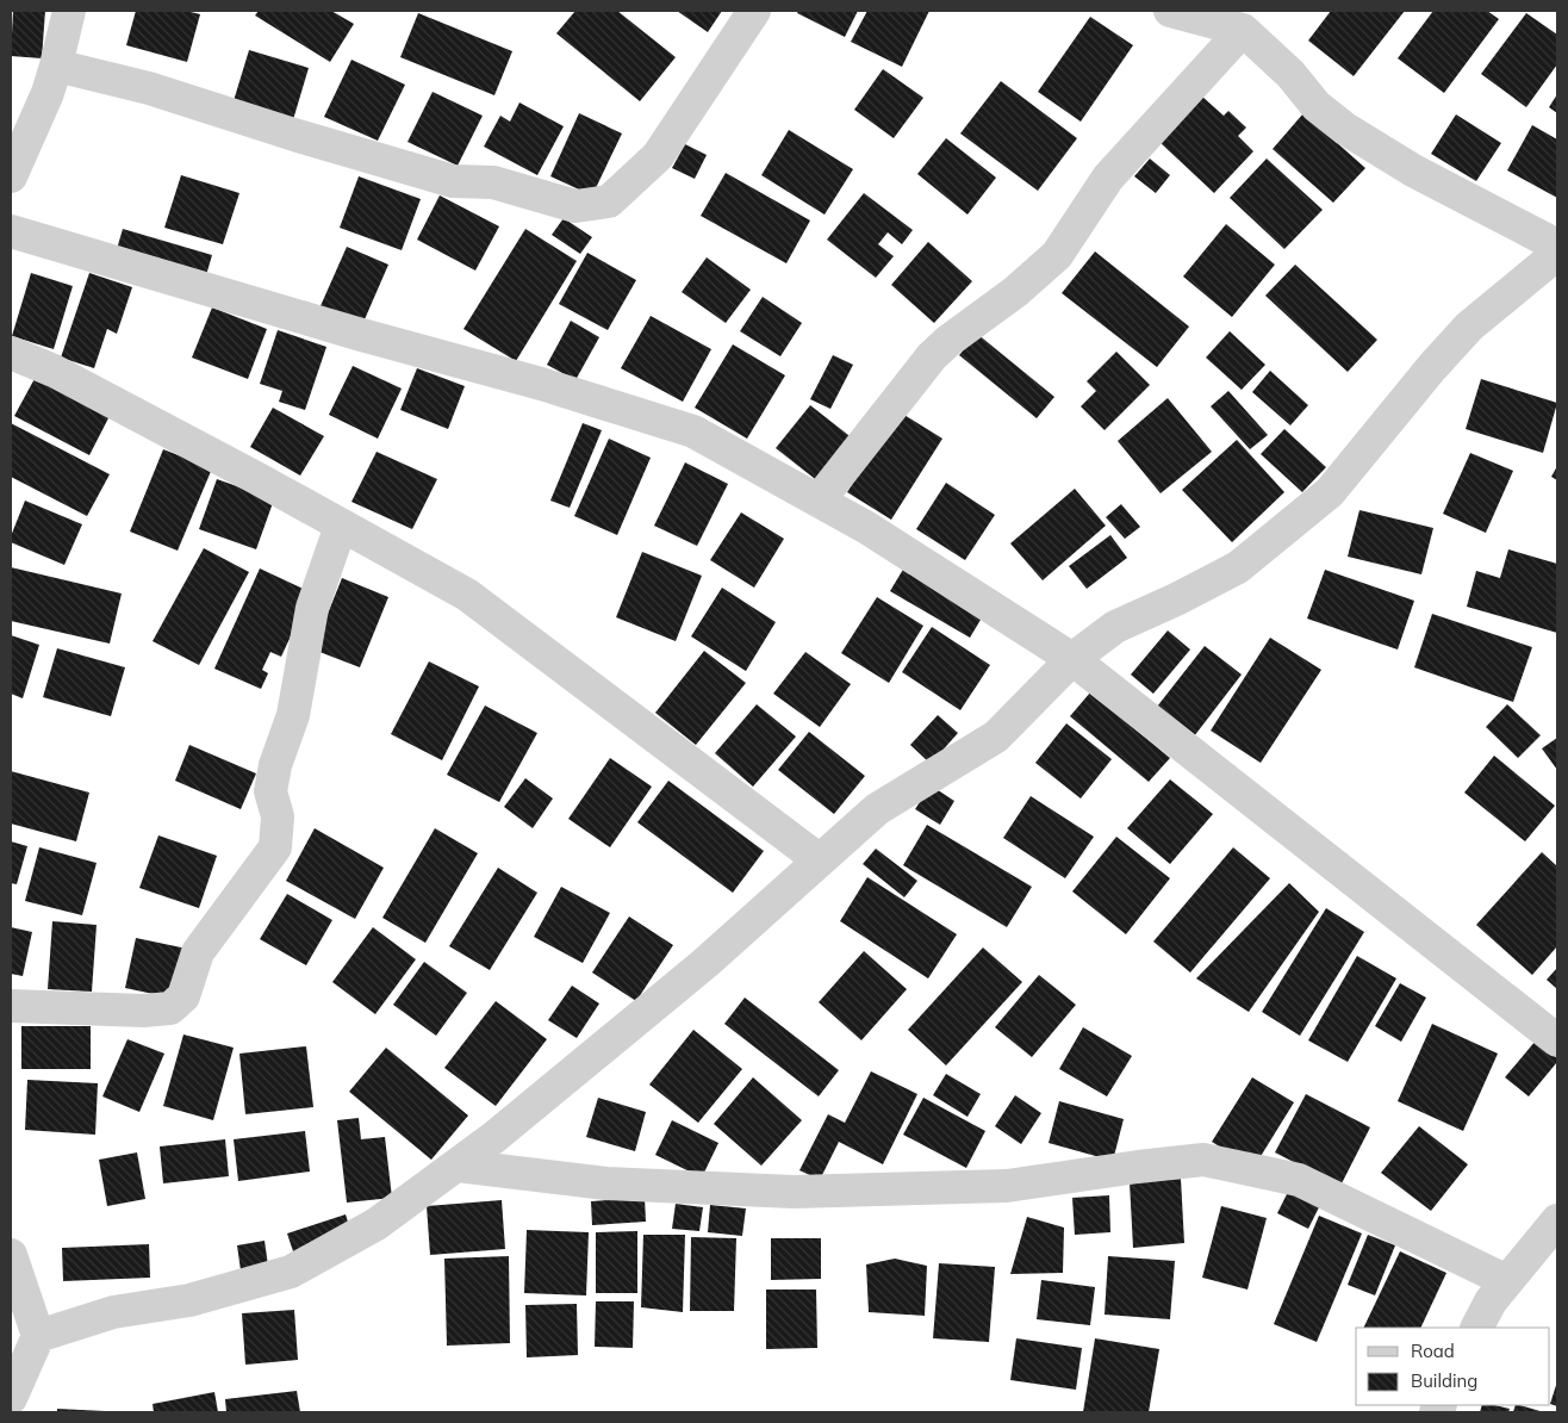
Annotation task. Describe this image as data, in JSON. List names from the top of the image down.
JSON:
{
  "legend": ["Road", "Building"]
}
